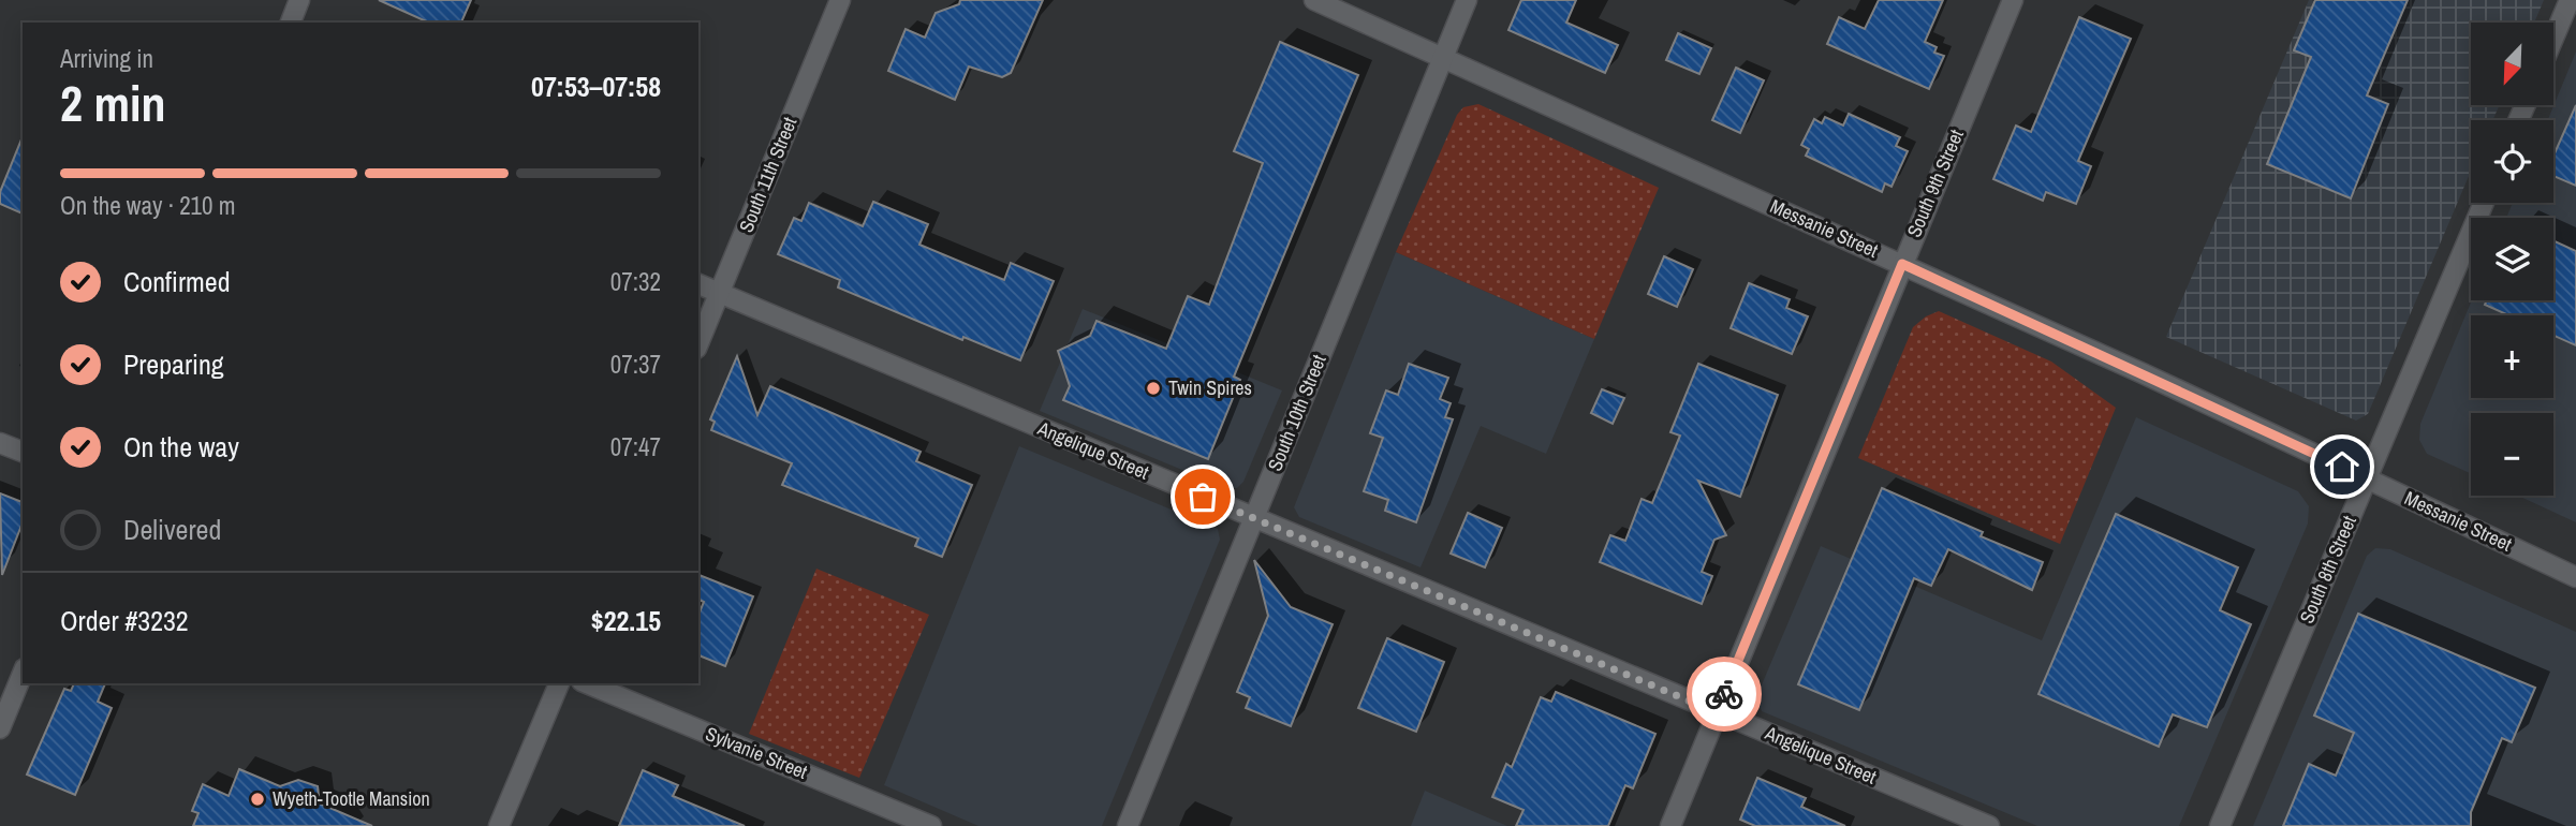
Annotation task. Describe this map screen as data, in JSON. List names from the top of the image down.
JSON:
{
  "streets": {
    "street": [
      "South 11th Street",
      "South 9th Street",
      "Messanie Street",
      "South 10th Street",
      "Angelique Street",
      "South 8th Street",
      "Sylvanie Street"
    ]
  },
  "crossings": [
    ["South 11th Street", "Angelique Street"],
    ["South 9th Street", "Messanie Street"],
    ["South 9th Street", "Angelique Street"],
    ["Messanie Street", "South 10th Street"],
    ["Messanie Street", "South 8th Street"],
    ["South 10th Street", "Angelique Street"]
  ],
  "places": ["Twin Spires", "Wyeth-Tootle Mansion"],
  "north": "bottom left",
  "page": {
    "map_buttons": ["+", "−"],
    "heading": ["2 min", "Arriving in", "07:53–07:58"],
    "panel": ["Order #3232", "$22.15"],
    "bar": "On the way · 210 m",
    "list": [
      ["Confirmed", "07:32"],
      ["Preparing", "07:37"],
      ["On the way", "07:47"],
      "Delivered"
    ]
  }
}
